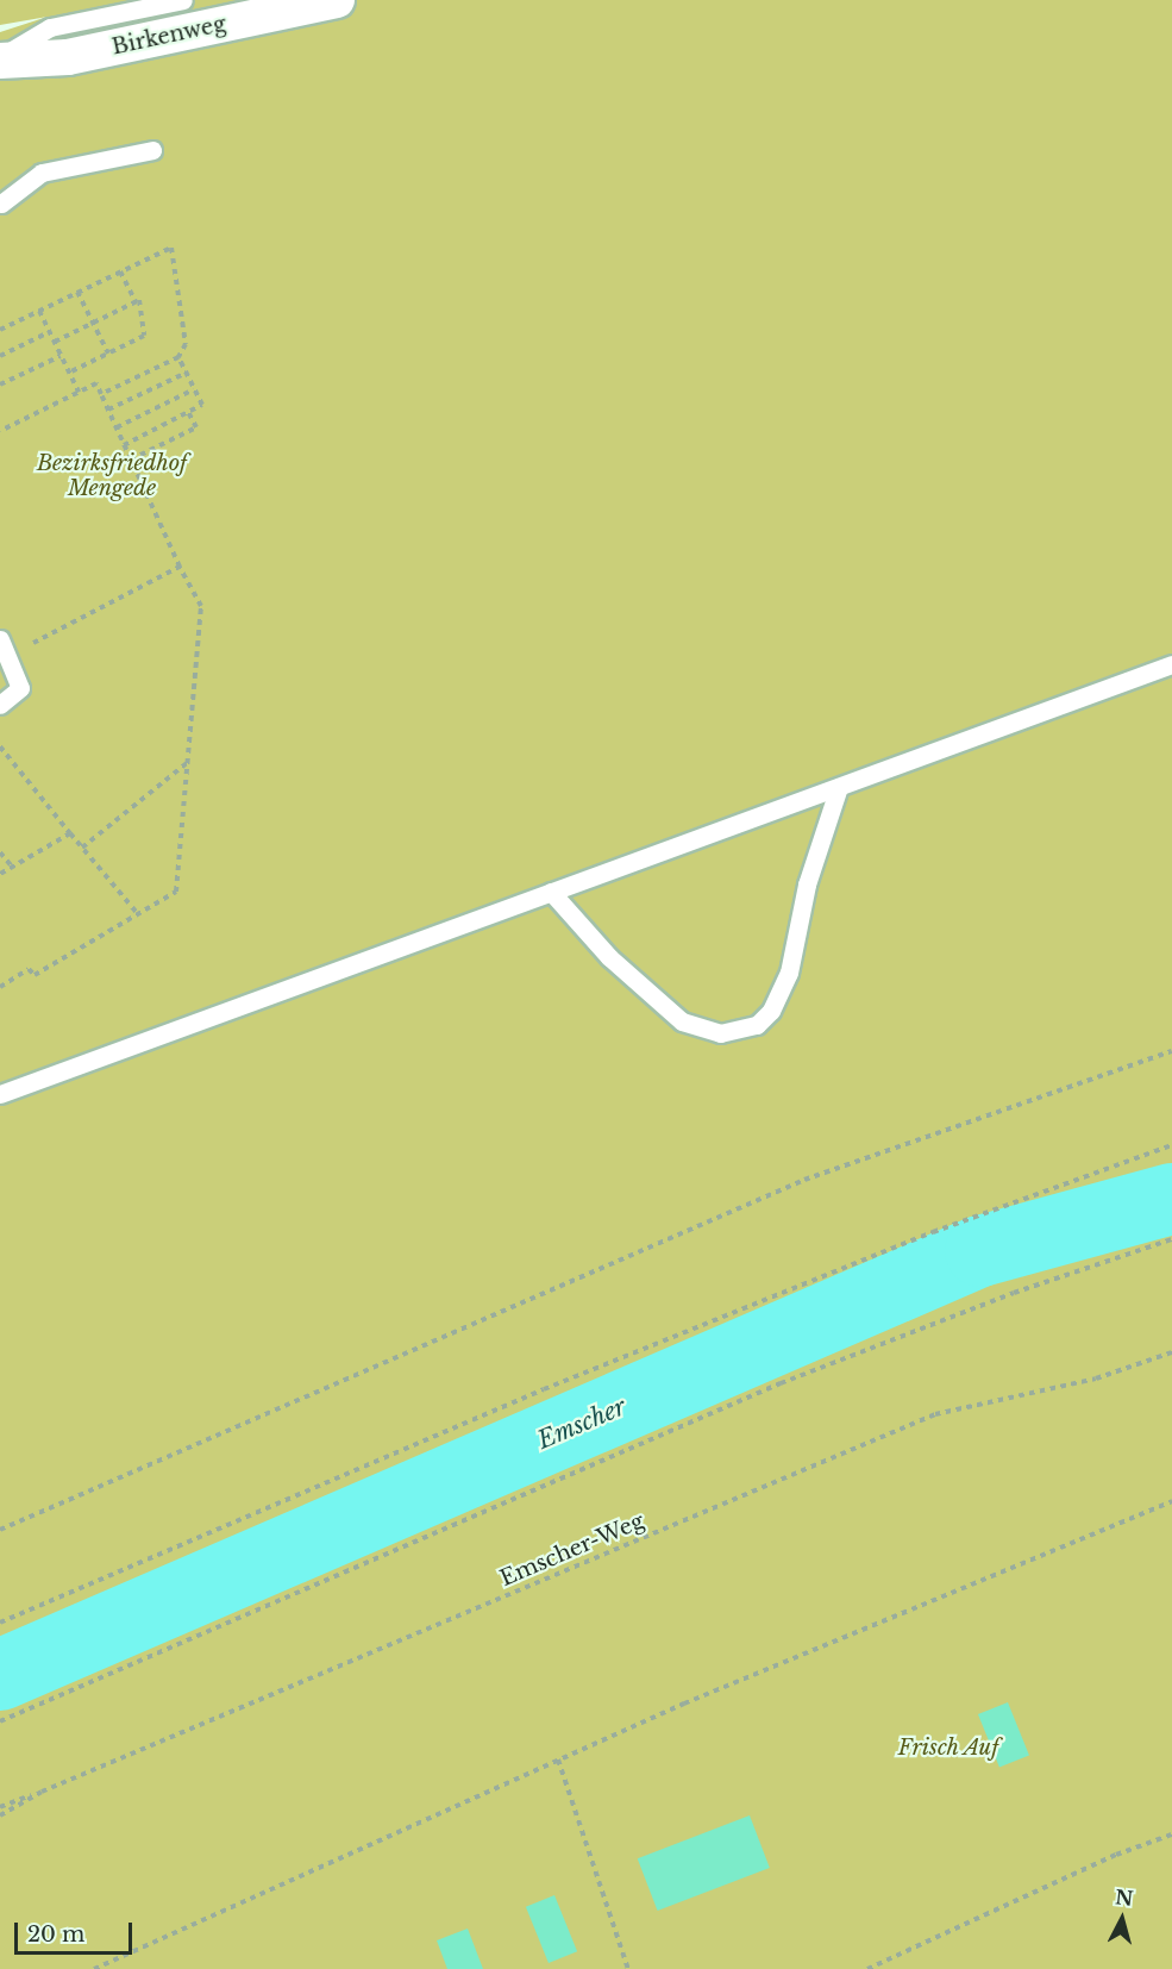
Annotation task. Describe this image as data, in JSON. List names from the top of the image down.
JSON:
{
  "streets": {
    "street": ["Birkenweg"],
    "path": ["Emscher-Weg"]
  },
  "water": ["Emscher"],
  "parks": ["Bezirksfriedhof Mengede", "Frisch Auf"],
  "scale_bar": "20 m",
  "north": "top"
}
